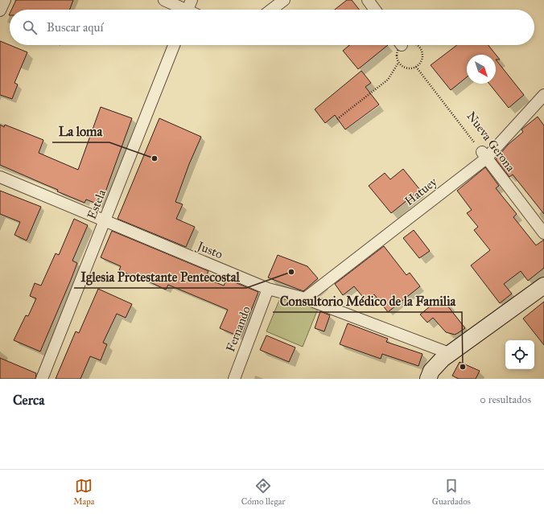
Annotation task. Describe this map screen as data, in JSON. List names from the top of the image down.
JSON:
{
  "streets": {
    "street": [
      "Nueva Gerona",
      "Hatuey",
      "Estela",
      "Justo",
      "Fernando"
    ]
  },
  "crossings": [
    ["Nueva Gerona", "Hatuey"],
    ["Hatuey", "Justo"],
    ["Estela", "Justo"],
    ["Justo", "Fernando"]
  ],
  "places": ["La loma", "Iglesia Protestante Pentecostal", "Consultorio Médico de la Familia"],
  "north": "bottom right",
  "page": {
    "search": "Buscar aquí",
    "heading": ["Cerca", "0 resultados"],
    "nav": ["Mapa", "Cómo llegar", "Guardados"]
  }
}
